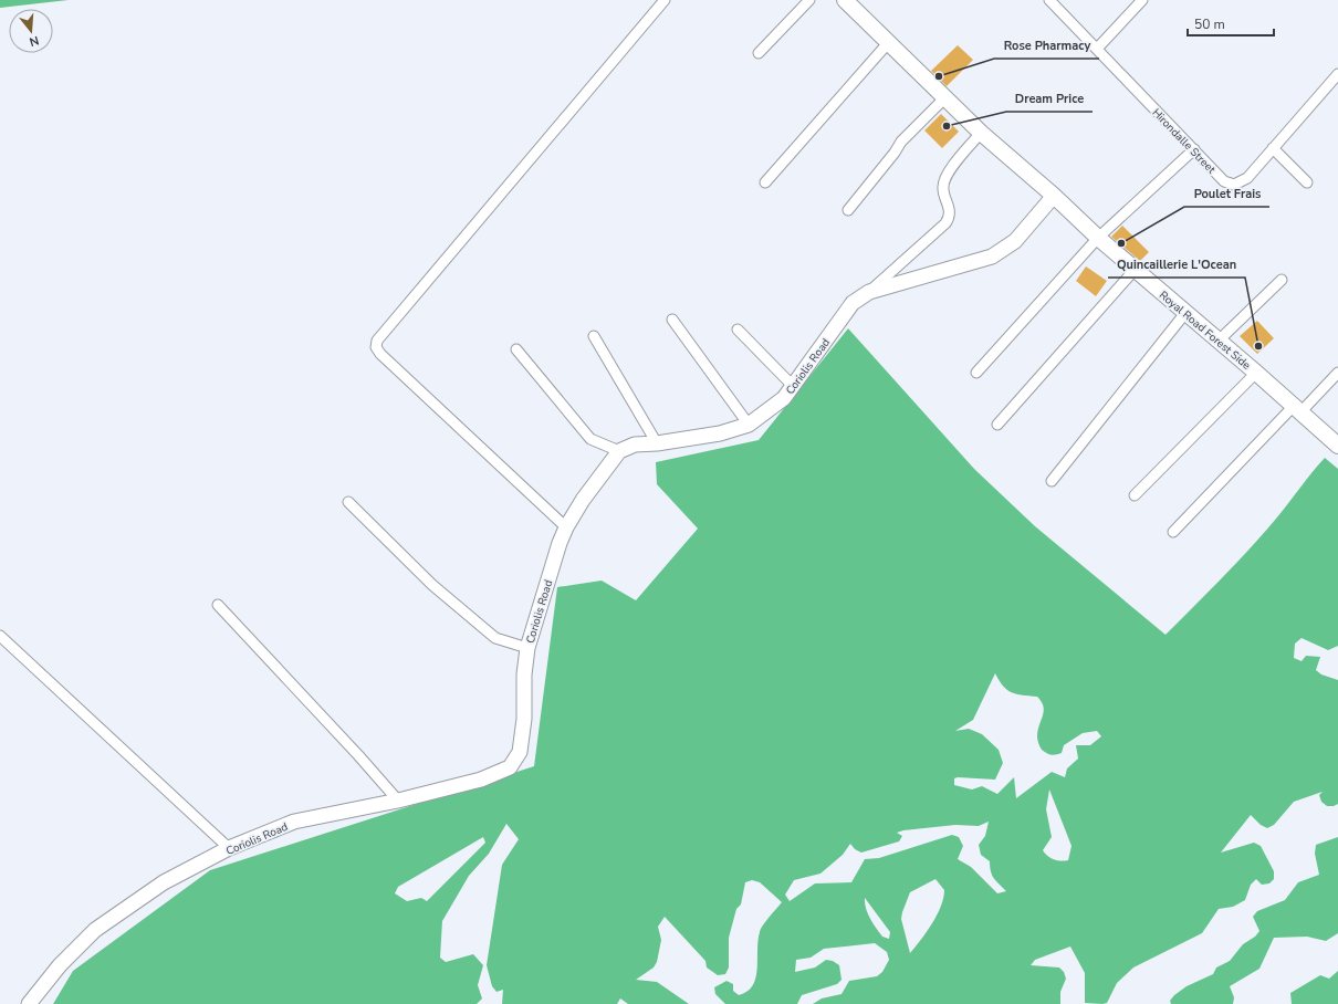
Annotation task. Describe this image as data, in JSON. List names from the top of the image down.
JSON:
{
  "streets": {
    "main road": ["Royal Road Forest Side", "Coriolis Road"],
    "street": ["Hirondalle Street"]
  },
  "crossings": [
    ["Royal Road Forest Side", "Coriolis Road"]
  ],
  "places": [
    "Rose Pharmacy",
    "Dream Price",
    "Poulet Frais",
    "Quincaillerie L'Ocean"
  ],
  "scale_bar": "50 m",
  "north": "bottom"
}
